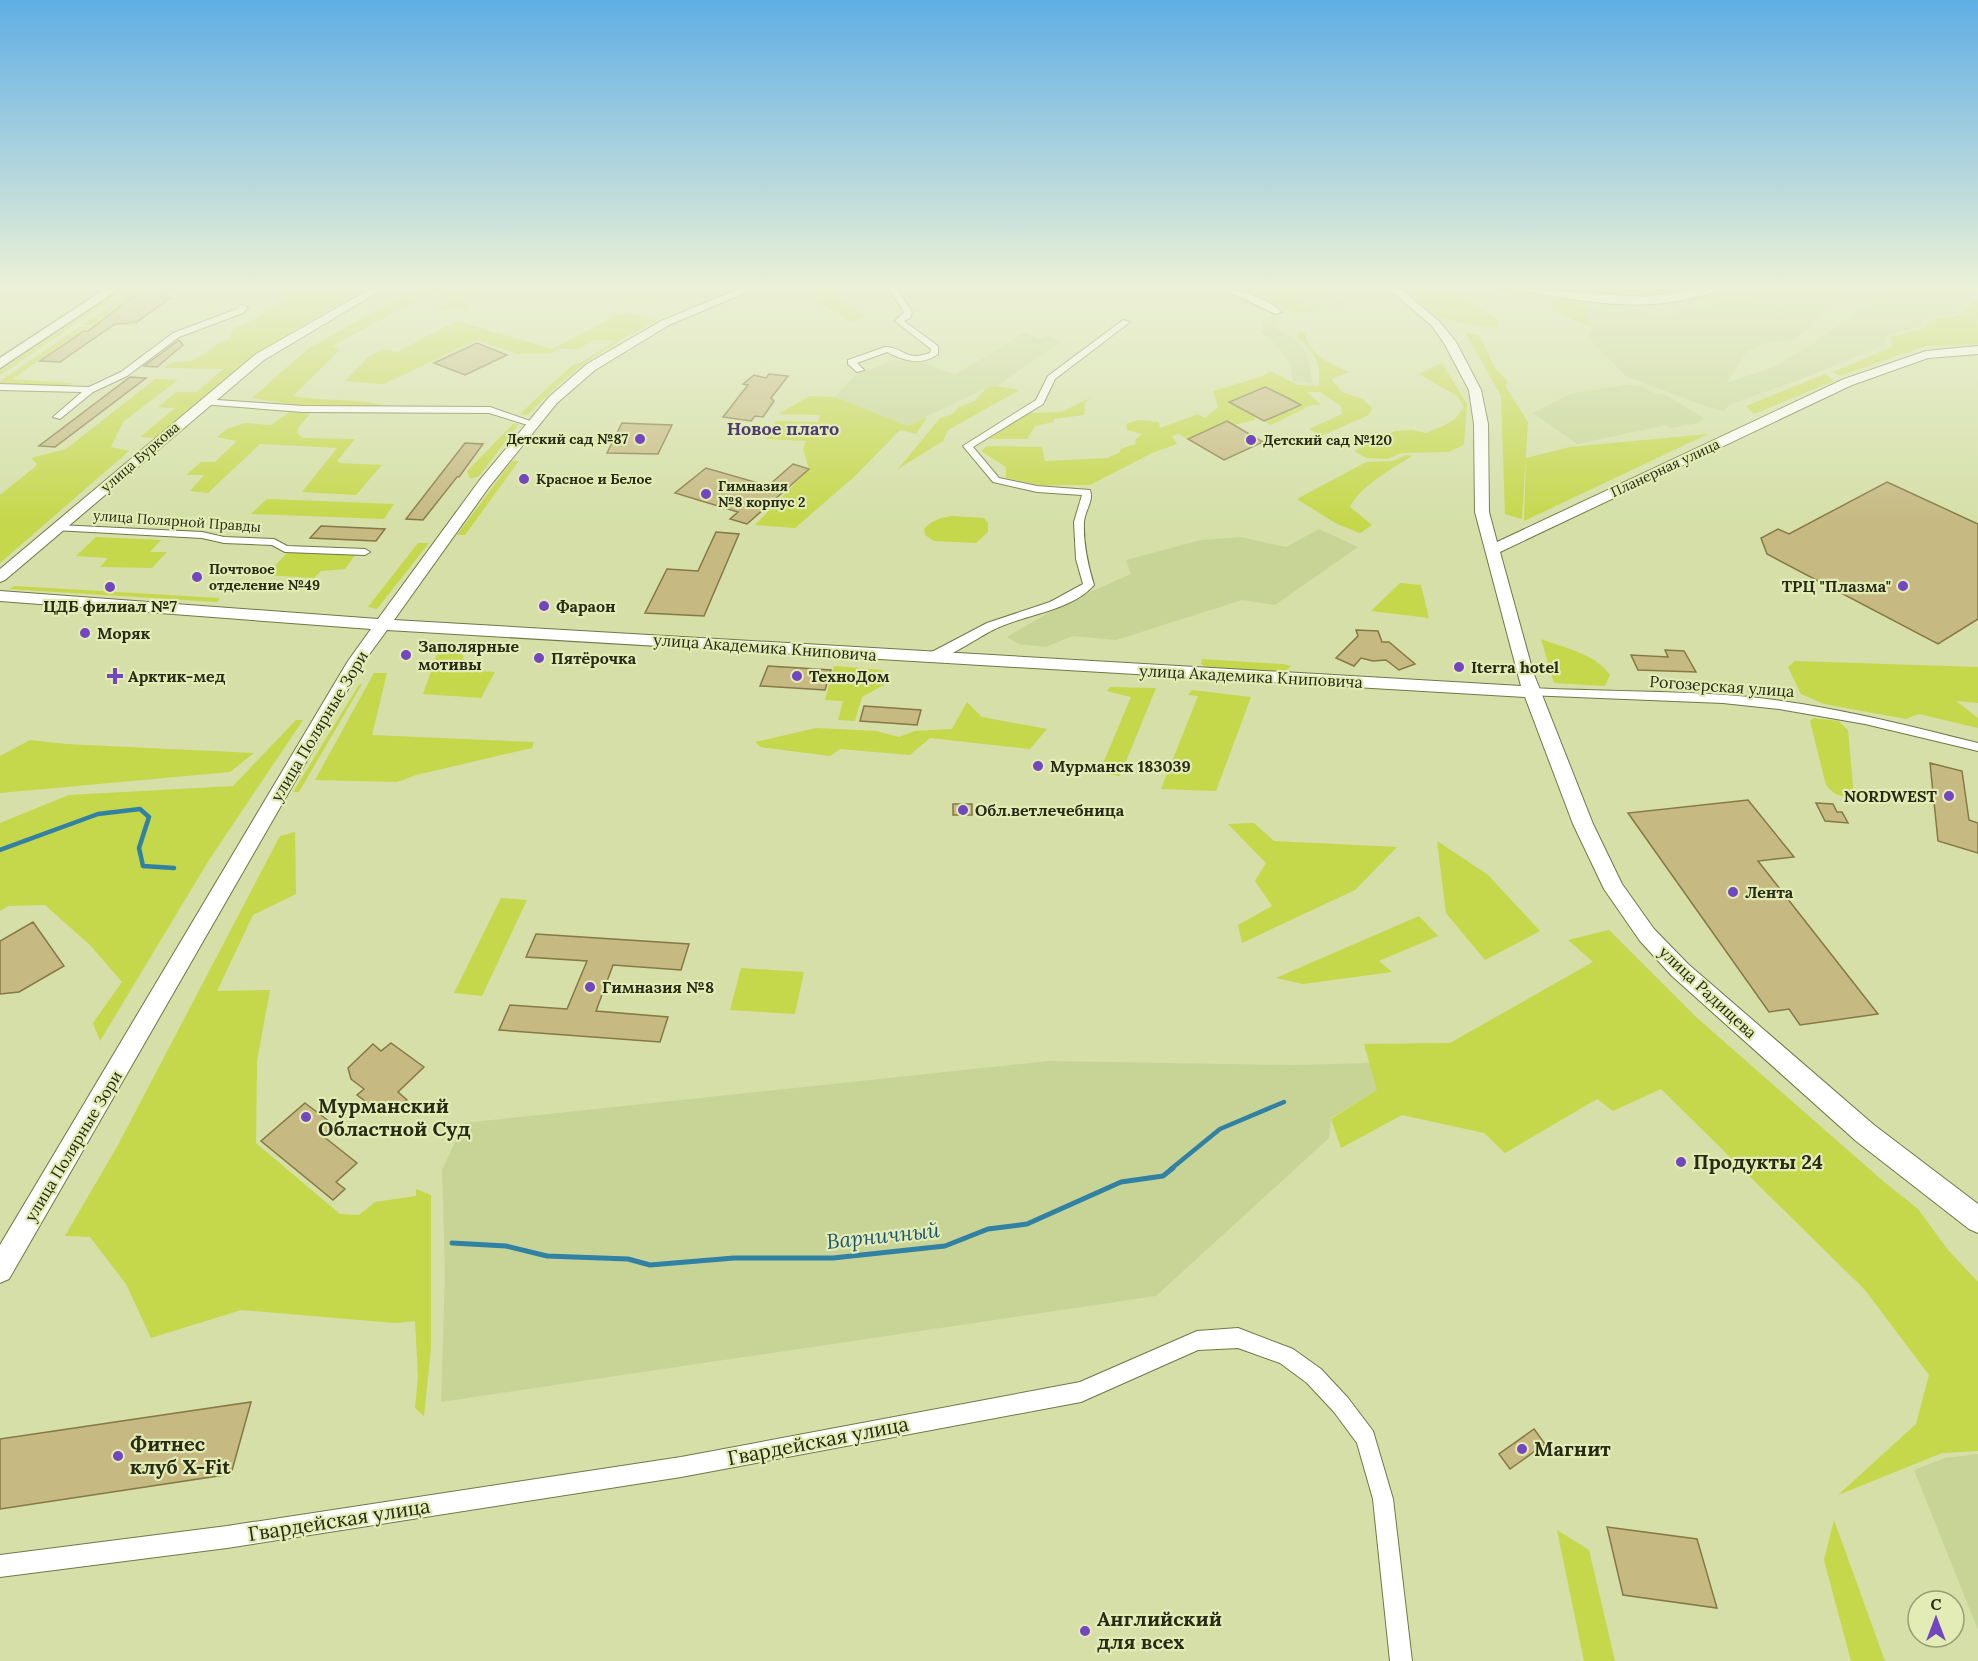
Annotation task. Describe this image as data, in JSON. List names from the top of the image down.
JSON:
{
  "streets": {
    "main road": [
      "улица Буркова",
      "Планерная улица",
      "улица Академика Книповича",
      "улица Полярные Зори",
      "улица Радищева"
    ],
    "street": ["улица Полярной Правды", "Рогозерская улица", "Гвардейская улица"]
  },
  "crossings": [
    ["улица Буркова", "улица Полярной Правды"],
    ["улица Академика Книповича", "Рогозерская улица"],
    ["улица Академика Книповича", "улица Полярные Зори"],
    ["улица Академика Книповича", "улица Радищева"],
    ["Рогозерская улица", "улица Радищева"]
  ],
  "districts": ["Новое плато"],
  "water": ["Варничный"],
  "places": {
    "other": [
      "Детский сад №87",
      "Детский сад №120",
      "Красное и Белое",
      "Гимназия №8 корпус 2",
      "Почтовое отделение №49",
      "ТРЦ \"Плазма\"",
      "ЦДБ филиал №7",
      "Фараон",
      "Моряк",
      "Заполярные мотивы",
      "Пятёрочка",
      "Iterra hotel",
      "ТехноДом",
      "Мурманск 183039",
      "NORDWEST",
      "Обл.ветлечебница",
      "Лента",
      "Гимназия №8",
      "Мурманский Областной Суд",
      "Продукты 24",
      "Магнит",
      "Фитнес клуб X-Fit",
      "Английский для всех"
    ],
    "health": ["Арктик-мед"]
  },
  "north": "top"
}
